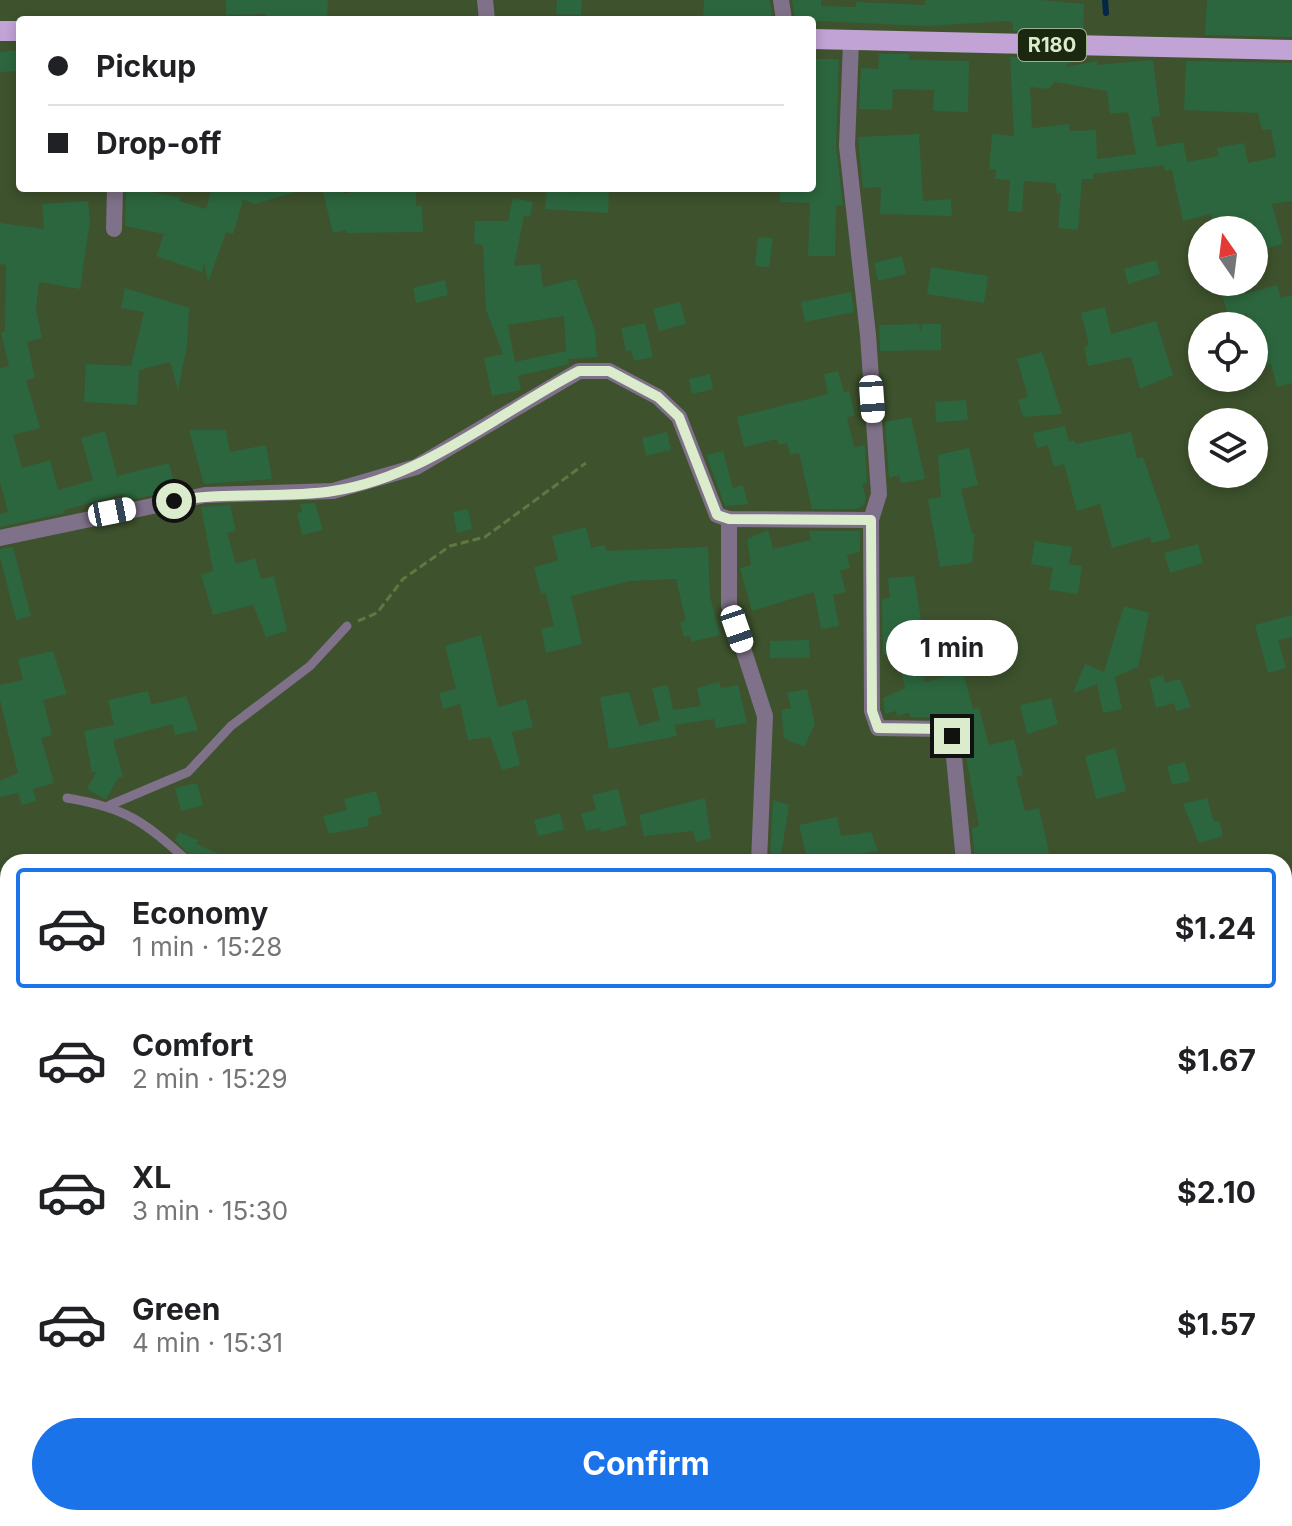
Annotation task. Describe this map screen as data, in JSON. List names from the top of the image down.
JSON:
{
  "streets": {
    "main road": ["R180"]
  },
  "north": "top",
  "page": {
    "banner": ["Pickup", "Drop-off"],
    "bubble": "1 min",
    "list": [
      {
        "name": "Economy",
        "note": "1 min · 15:28",
        "value": "$1.24"
      },
      {
        "name": "Comfort",
        "note": "2 min · 15:29",
        "value": "$1.67"
      },
      {
        "name": "XL",
        "note": "3 min · 15:30",
        "value": "$2.10"
      },
      {
        "name": "Green",
        "note": "4 min · 15:31",
        "value": "$1.57"
      }
    ],
    "buttons": "Confirm"
  }
}
